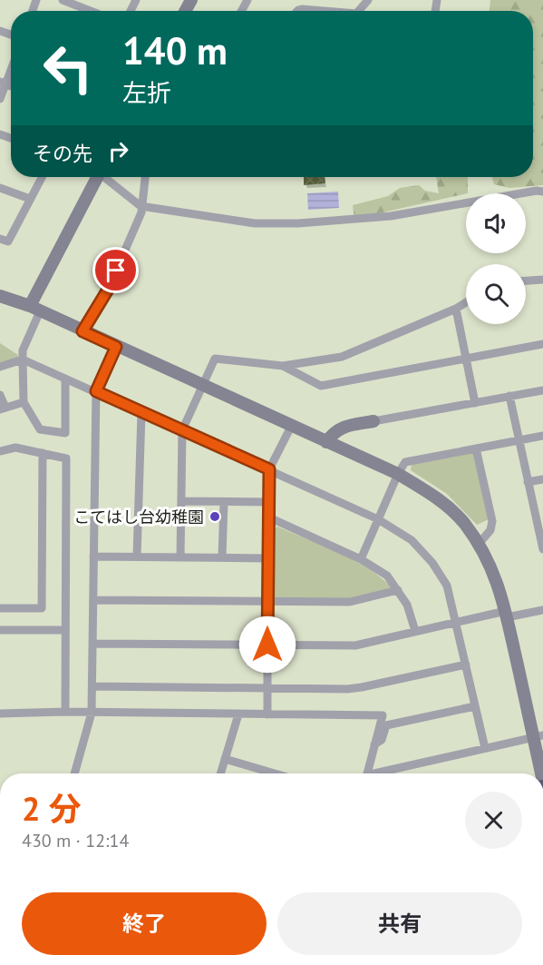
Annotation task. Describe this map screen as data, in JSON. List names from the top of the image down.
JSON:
{
  "places": ["こてはし台幼稚園"],
  "page": {
    "turn": ["140 m", "左折"],
    "then": "その先",
    "heading": ["2 分", "430 m · 12:14"],
    "buttons": ["終了", "共有"]
  }
}
